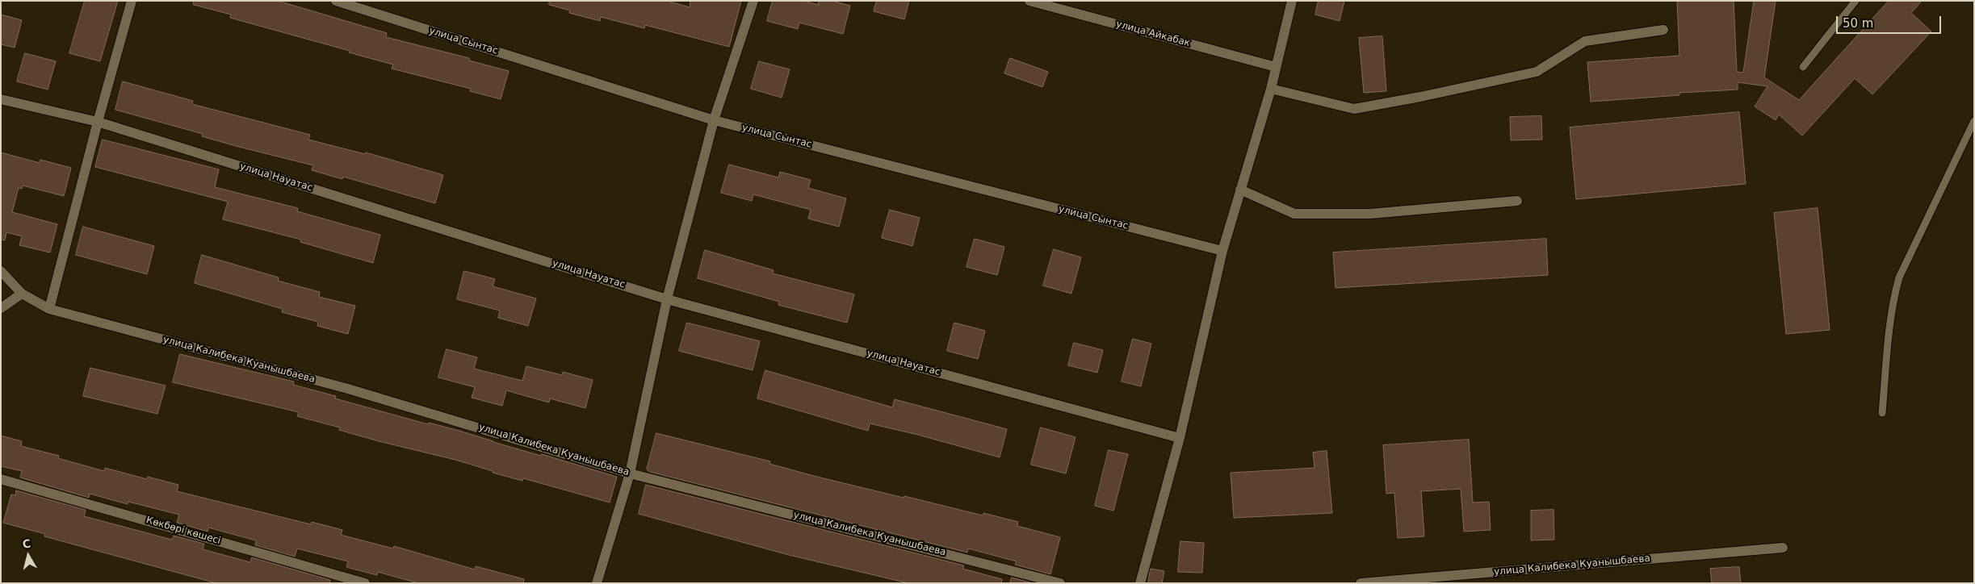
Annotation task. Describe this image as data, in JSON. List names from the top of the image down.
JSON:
{
  "streets": {
    "street": [
      "улица Айкабак",
      "улица Сынтас",
      "улица Науатас",
      "улица Калибека Куанышбаева",
      "Көкбөрі көшесі"
    ]
  },
  "scale_bar": "50 m",
  "north": "top"
}
